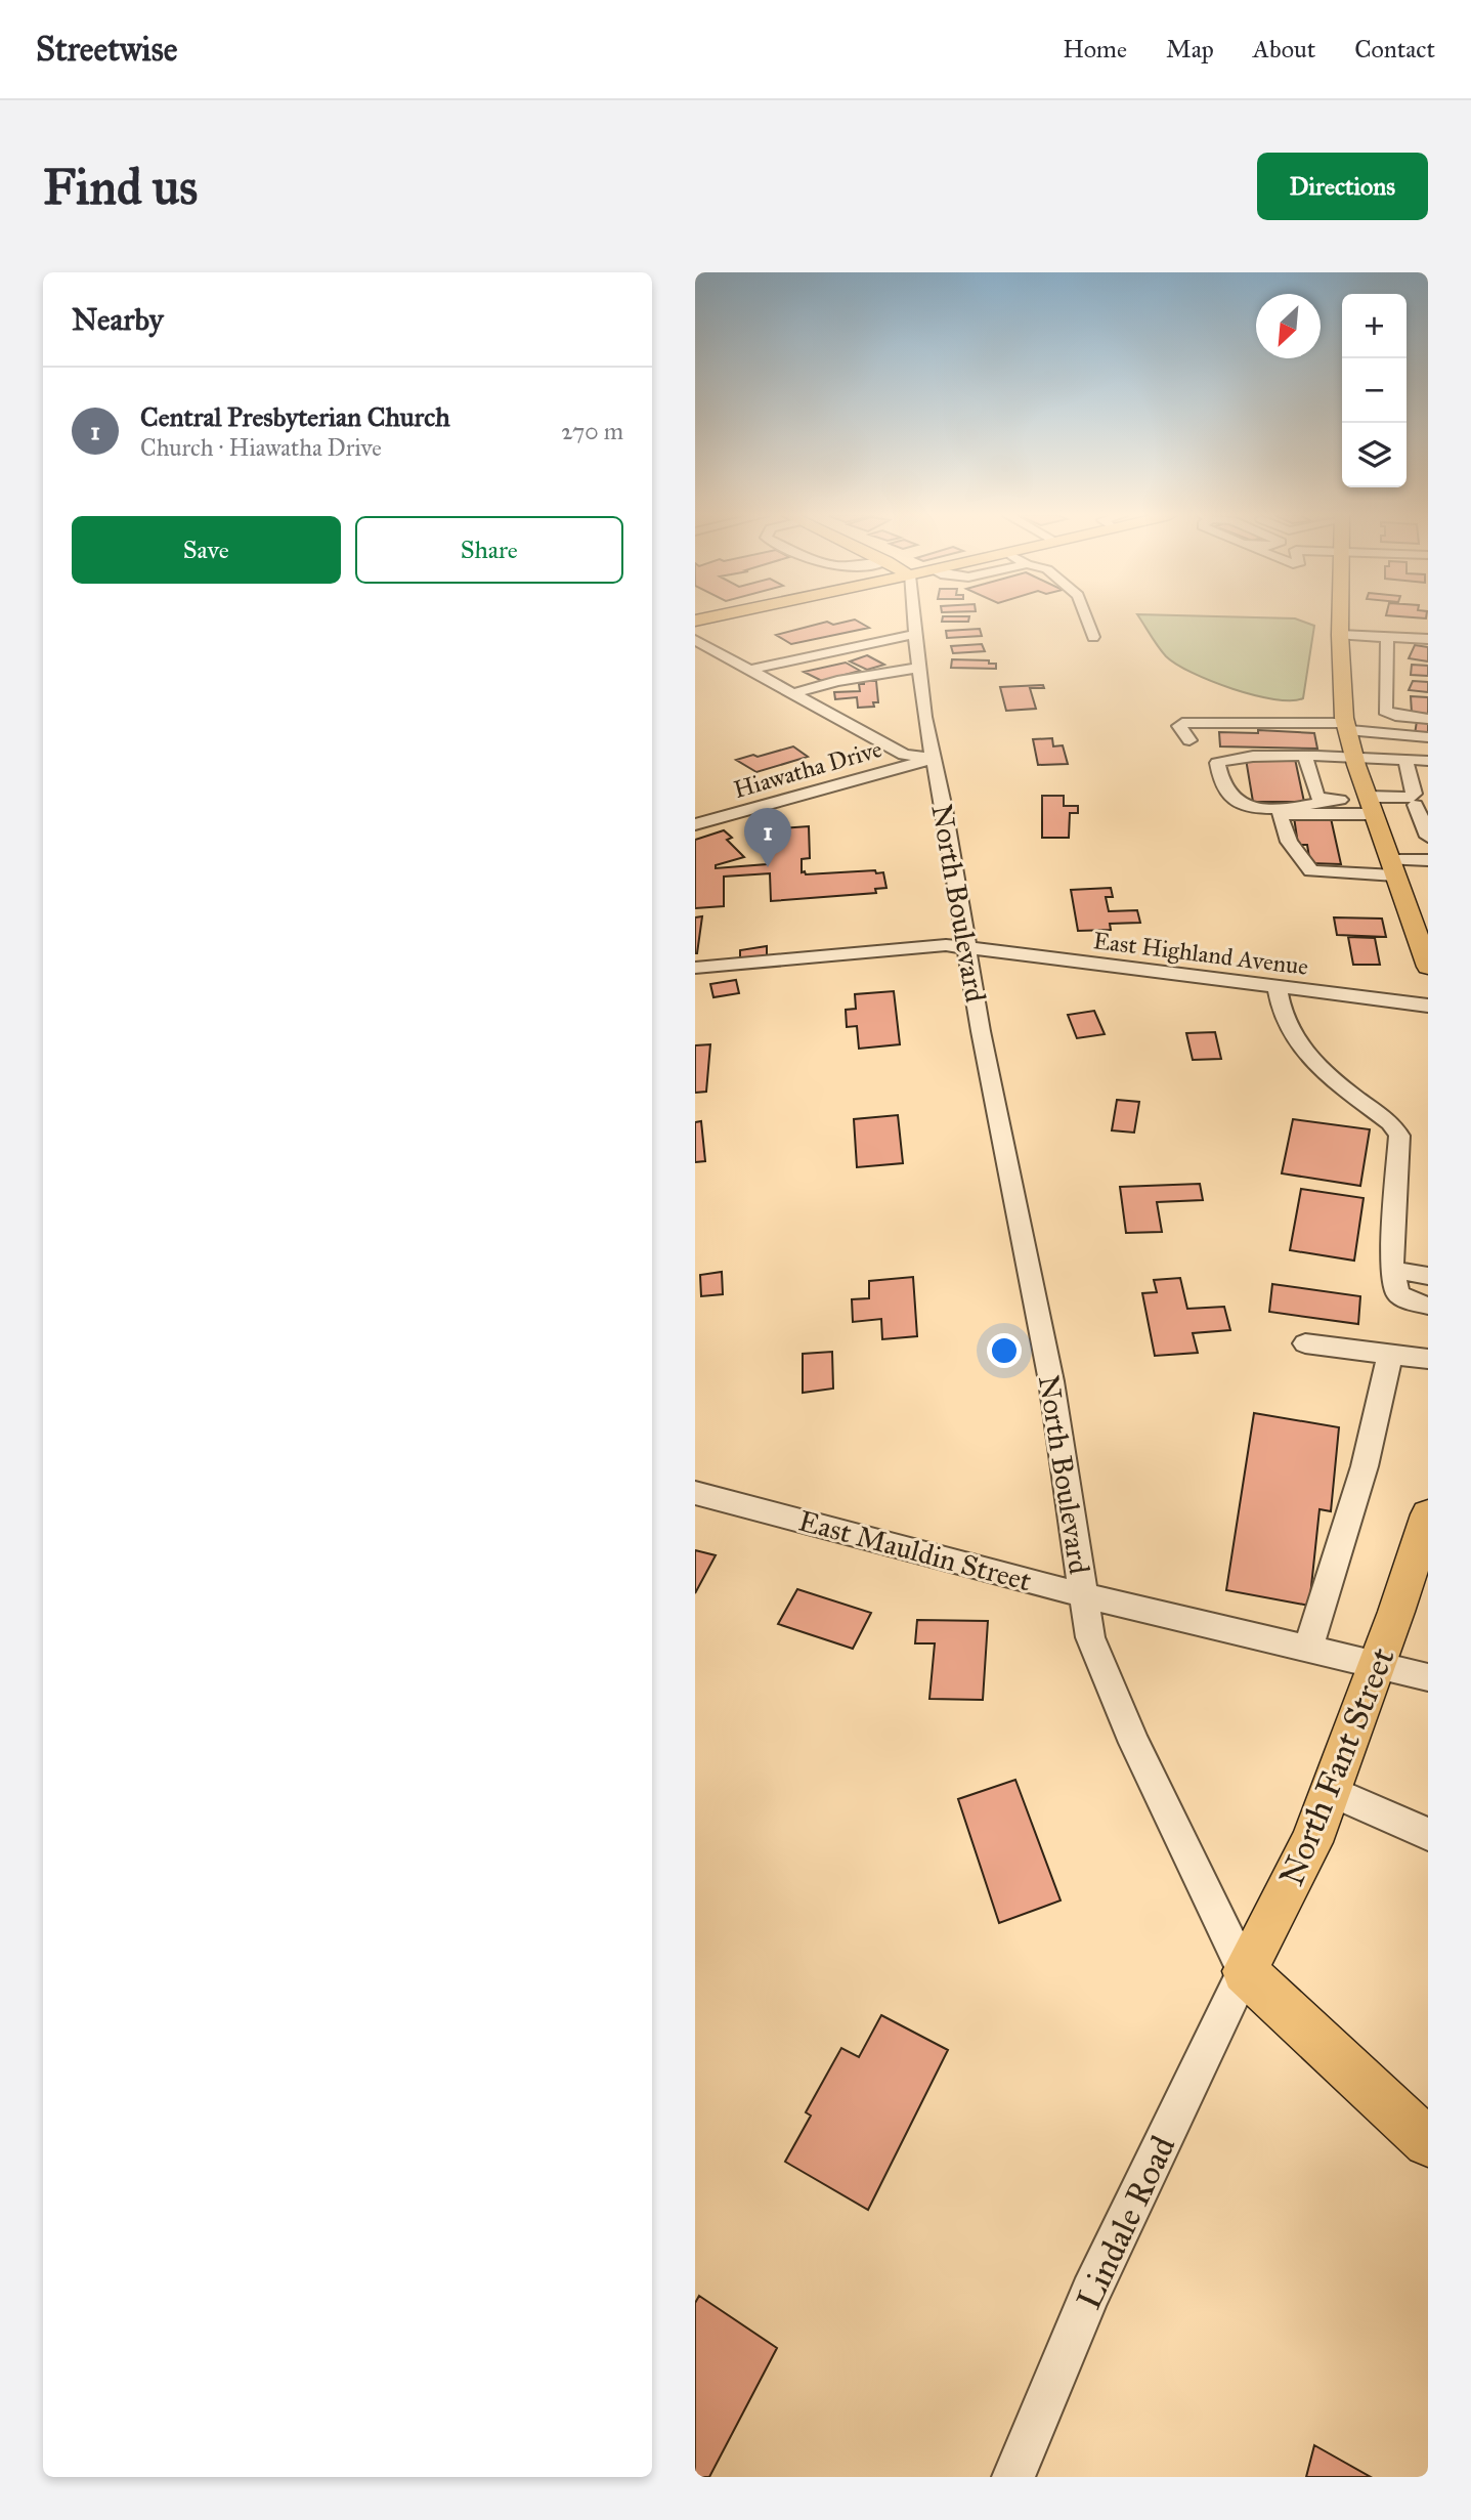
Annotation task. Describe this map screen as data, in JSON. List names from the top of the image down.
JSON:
{
  "streets": {
    "main road": ["North Boulevard", "North Fant Street"],
    "street": [
      "Hiawatha Drive",
      "East Highland Avenue",
      "East Mauldin Street",
      "Lindale Road"
    ]
  },
  "crossings": [
    ["Hiawatha Drive", "North Boulevard"],
    ["North Boulevard", "East Highland Avenue"],
    ["North Boulevard", "East Mauldin Street"],
    ["North Boulevard", "North Fant Street"],
    ["North Boulevard", "Lindale Road"],
    ["East Mauldin Street", "North Fant Street"],
    ["North Fant Street", "Lindale Road"]
  ],
  "north": "bottom left",
  "page": {
    "header": "Streetwise",
    "nav": [
      "Home",
      "Map",
      "About",
      "Contact"
    ],
    "buttons": [
      "Directions",
      ["Save", "Share"]
    ],
    "title": "Find us",
    "heading": "Nearby",
    "map_buttons": ["+", "−"],
    "list": [
      {
        "mark": "1",
        "name": "Central Presbyterian Church",
        "note": "Church · Hiawatha Drive",
        "value": "270 m"
      }
    ],
    "pins": "1"
  }
}
